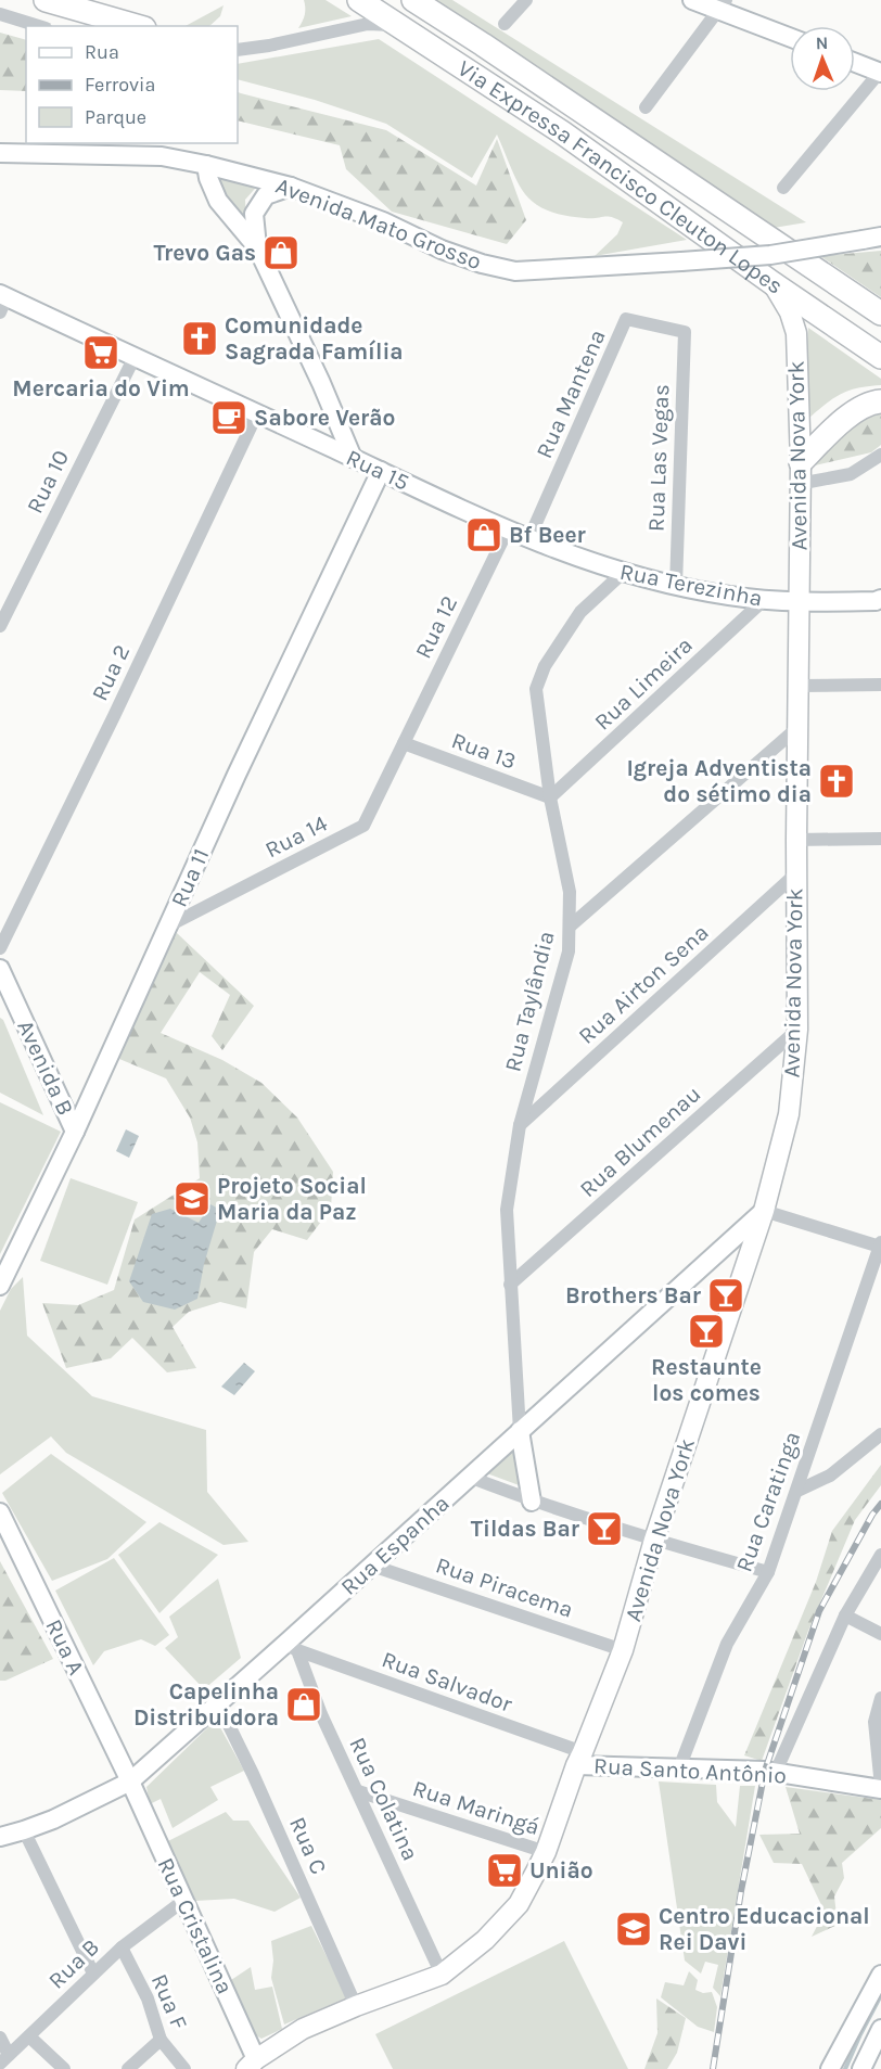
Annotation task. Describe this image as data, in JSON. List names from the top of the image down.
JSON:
{
  "streets": {
    "highway": ["Via Expressa Francisco Cleuton Lopes"],
    "main road": ["Avenida Nova York"],
    "street": [
      "Avenida Mato Grosso",
      "Rua Mantena",
      "Rua Las Vegas",
      "Rua 15",
      "Rua 10",
      "Rua Terezinha",
      "Rua 12",
      "Rua 2",
      "Rua Limeira",
      "Rua 13",
      "Rua 14",
      "Rua 11",
      "Rua Airton Sena",
      "Rua Taylândia",
      "Avenida B",
      "Rua Blumenau",
      "Rua Caratinga",
      "Rua Espanha",
      "Rua Piracema",
      "Rua A",
      "Rua Salvador",
      "Rua Santo Antônio",
      "Rua Colatina",
      "Rua Maringá",
      "Rua C",
      "Rua Cristalina",
      "Rua B",
      "Rua F"
    ]
  },
  "crossings": [
    ["Via Expressa Francisco Cleuton Lopes", "Avenida Nova York"],
    ["Rua Mantena", "Rua Las Vegas"],
    ["Rua Mantena", "Rua Terezinha"],
    ["Avenida Nova York", "Rua Terezinha"],
    ["Avenida Nova York", "Rua Airton Sena"],
    ["Avenida Nova York", "Rua Blumenau"],
    ["Avenida Nova York", "Rua Espanha"],
    ["Avenida Nova York", "Rua Piracema"],
    ["Avenida Nova York", "Rua Salvador"],
    ["Avenida Nova York", "Rua Santo Antônio"],
    ["Avenida Nova York", "Rua Colatina"],
    ["Avenida Nova York", "Rua Maringá"],
    ["Avenida Nova York", "Rua C"],
    ["Avenida Nova York", "Rua Cristalina"],
    ["Rua Las Vegas", "Rua Terezinha"],
    ["Rua 15", "Rua 10"],
    ["Rua 15", "Rua Terezinha"],
    ["Rua 15", "Rua 12"],
    ["Rua 15", "Rua 2"],
    ["Rua 15", "Rua 11"],
    ["Rua Terezinha", "Rua 12"],
    ["Rua Terezinha", "Rua Limeira"],
    ["Rua Terezinha", "Rua Taylândia"],
    ["Rua 12", "Rua 13"],
    ["Rua 12", "Rua 14"],
    ["Rua Limeira", "Rua 13"],
    ["Rua Limeira", "Rua Taylândia"],
    ["Rua 13", "Rua 14"],
    ["Rua 13", "Rua Taylândia"],
    ["Rua 14", "Rua 11"],
    ["Rua 11", "Avenida B"],
    ["Rua Airton Sena", "Rua Taylândia"],
    ["Rua Taylândia", "Rua Blumenau"],
    ["Rua Taylândia", "Rua Espanha"],
    ["Rua Caratinga", "Rua Santo Antônio"],
    ["Rua Espanha", "Rua Piracema"],
    ["Rua Espanha", "Rua A"],
    ["Rua Espanha", "Rua Salvador"],
    ["Rua Espanha", "Rua Colatina"],
    ["Rua Espanha", "Rua C"],
    ["Rua Espanha", "Rua Cristalina"],
    ["Rua A", "Rua Cristalina"],
    ["Rua Salvador", "Rua Santo Antônio"],
    ["Rua Salvador", "Rua Colatina"],
    ["Rua Colatina", "Rua Maringá"],
    ["Rua Cristalina", "Rua B"],
    ["Rua B", "Rua F"]
  ],
  "places": {
    "shop": ["Trevo Gas", "Bf Beer", "Capelinha Distribuidora"],
    "church": ["Comunidade Sagrada Família", "Igreja Adventista do sétimo dia"],
    "supermarket": ["Mercaria do Vim", "União"],
    "cafe": ["Sabore Verão"],
    "school or university": ["Projeto Social Maria da Paz", "Centro Educacional Rei Davi"],
    "bar": ["Brothers Bar", "Restaunte los comes", "Tildas Bar"]
  },
  "legend": ["Rua", "Ferrovia", "Parque"],
  "north": "top"
}
